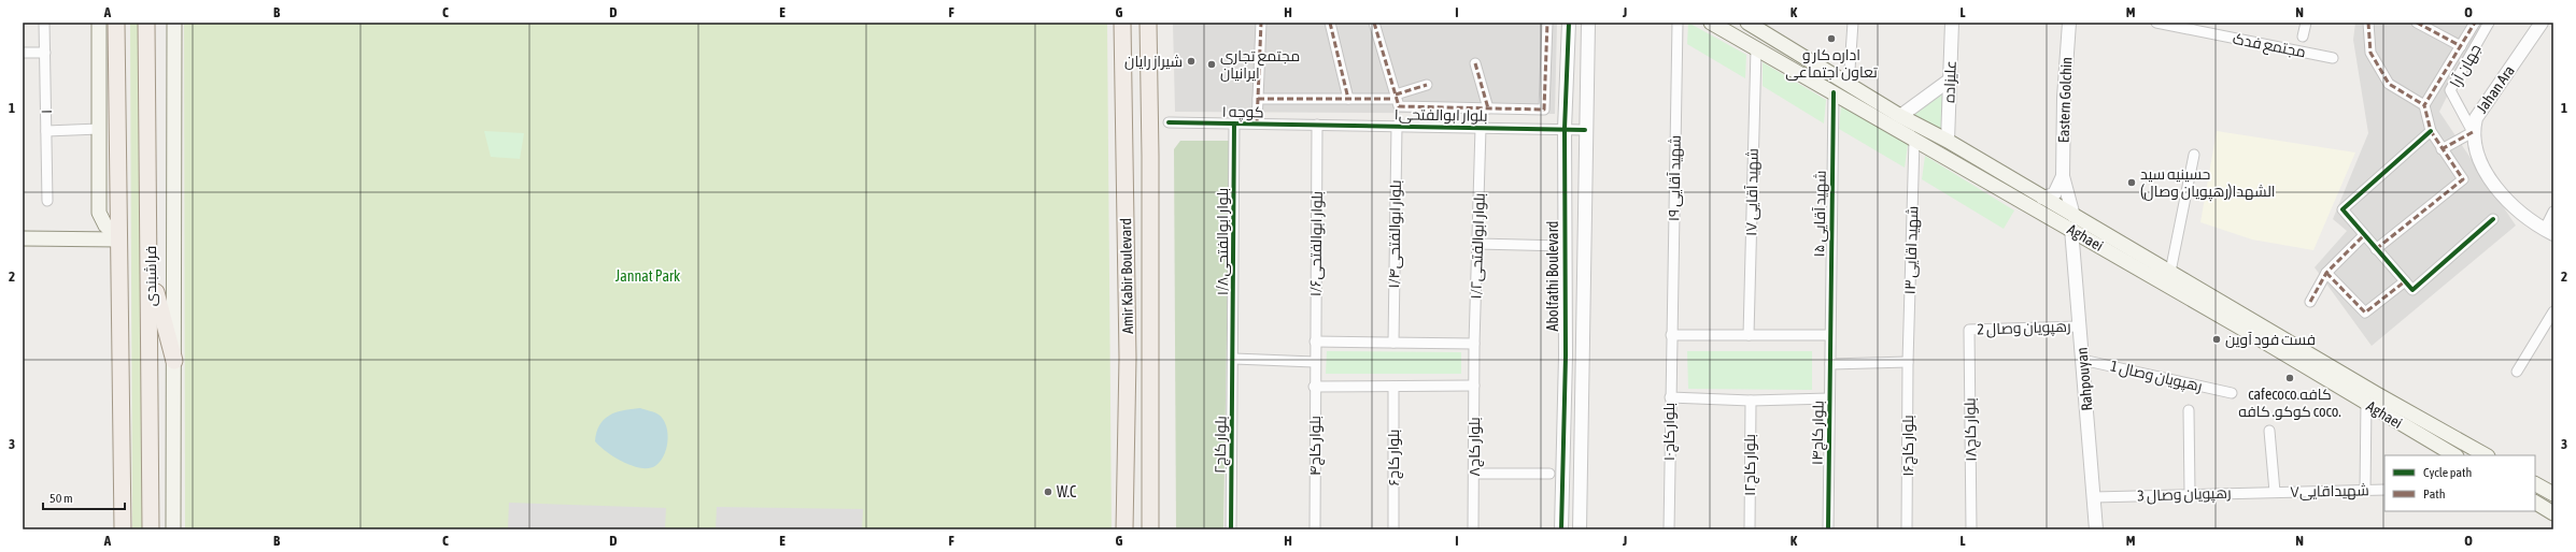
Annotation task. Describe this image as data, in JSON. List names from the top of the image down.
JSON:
{
  "streets": {
    "main road": ["Aghaei", "فراشبندی", "Amir Kabir Boulevard"],
    "street": [
      "مجتمع فدک",
      "جهان آرا",
      "علیزاده",
      "Jahan Ara",
      "Eastern Golchin",
      "۱",
      "کوچه ۱",
      "بلوار ابوالفتحی۱",
      "شهید آقایی ۱۹",
      "شهید آقایی ۱۷",
      "شهید آقایی ۱۵",
      "بلوار ابوالفتحی۱/۴",
      "بلوار ابوالفتحی۱/۸",
      "بلوار ابوالفتحی۱/۶",
      "بلوار ابوالفتحی۱/۲",
      "شهید اقایی ۱۳",
      "Abolfathi Boulevard",
      "2 رهپویان وصال",
      "1 رهپویان وصال",
      "Rahpouyan",
      "بلوار کاج۱۸",
      "بلوار کاج۱۰",
      "بلوار کاج۱۴",
      "بلوار کاج۲",
      "بلوار کاج۴",
      "بلوار کاج۱۶",
      "بلوار کاج۸",
      "بلوار کاج۶",
      "بلوار کاج۱۲",
      "شهیداقایی۷",
      "3 رهپویان وصال"
    ]
  },
  "crossings": [
    ["جهان آرا", "Jahan Ara"],
    ["علیزاده", "Aghaei"],
    ["Eastern Golchin", "Rahpouyan"],
    ["کوچه ۱", "بلوار ابوالفتحی۱"],
    ["کوچه ۱", "بلوار ابوالفتحی۱/۸"],
    ["کوچه ۱", "بلوار ابوالفتحی۱/۶"],
    ["بلوار ابوالفتحی۱", "بلوار ابوالفتحی۱/۴"],
    ["بلوار ابوالفتحی۱", "بلوار ابوالفتحی۱/۶"],
    ["بلوار ابوالفتحی۱", "بلوار ابوالفتحی۱/۲"],
    ["بلوار ابوالفتحی۱", "Abolfathi Boulevard"],
    ["شهید آقایی ۱۹", "بلوار کاج۱۰"],
    ["شهید آقایی ۱۷", "Aghaei"],
    ["شهید آقایی ۱۵", "Aghaei"],
    ["شهید آقایی ۱۵", "بلوار کاج۱۴"],
    ["Aghaei", "شهید اقایی ۱۳"],
    ["Aghaei", "Rahpouyan"],
    ["بلوار ابوالفتحی۱/۸", "بلوار کاج۲"],
    ["بلوار ابوالفتحی۱/۶", "بلوار کاج۴"],
    ["بلوار ابوالفتحی۱/۲", "بلوار کاج۸"],
    ["شهید اقایی ۱۳", "بلوار کاج۱۶"],
    ["2 رهپویان وصال", "Rahpouyan"],
    ["2 رهپویان وصال", "بلوار کاج۱۸"],
    ["1 رهپویان وصال", "Rahpouyan"],
    ["Rahpouyan", "3 رهپویان وصال"],
    ["شهیداقایی۷", "3 رهپویان وصال"]
  ],
  "parks": ["Jannat Park"],
  "places": [
    "اداره کار و تعاون اجتماعی",
    "شیراز رایان",
    "مجتمع تجاری ایرانیان",
    "حسینیه سید الشهدا(رهپویان وصال)",
    "فست فود آوین",
    "cafecoco.کافه کوکو. کافه coco.",
    "W.C"
  ],
  "legend": ["Cycle path", "Path"],
  "scale_bar": "50 m",
  "grid": {
    "columns": [
      "A",
      "B",
      "C",
      "D",
      "E",
      "F",
      "G",
      "H",
      "I",
      "J",
      "K",
      "L",
      "M",
      "N",
      "O"
    ],
    "rows": ["1", "2", "3"]
  }
}
